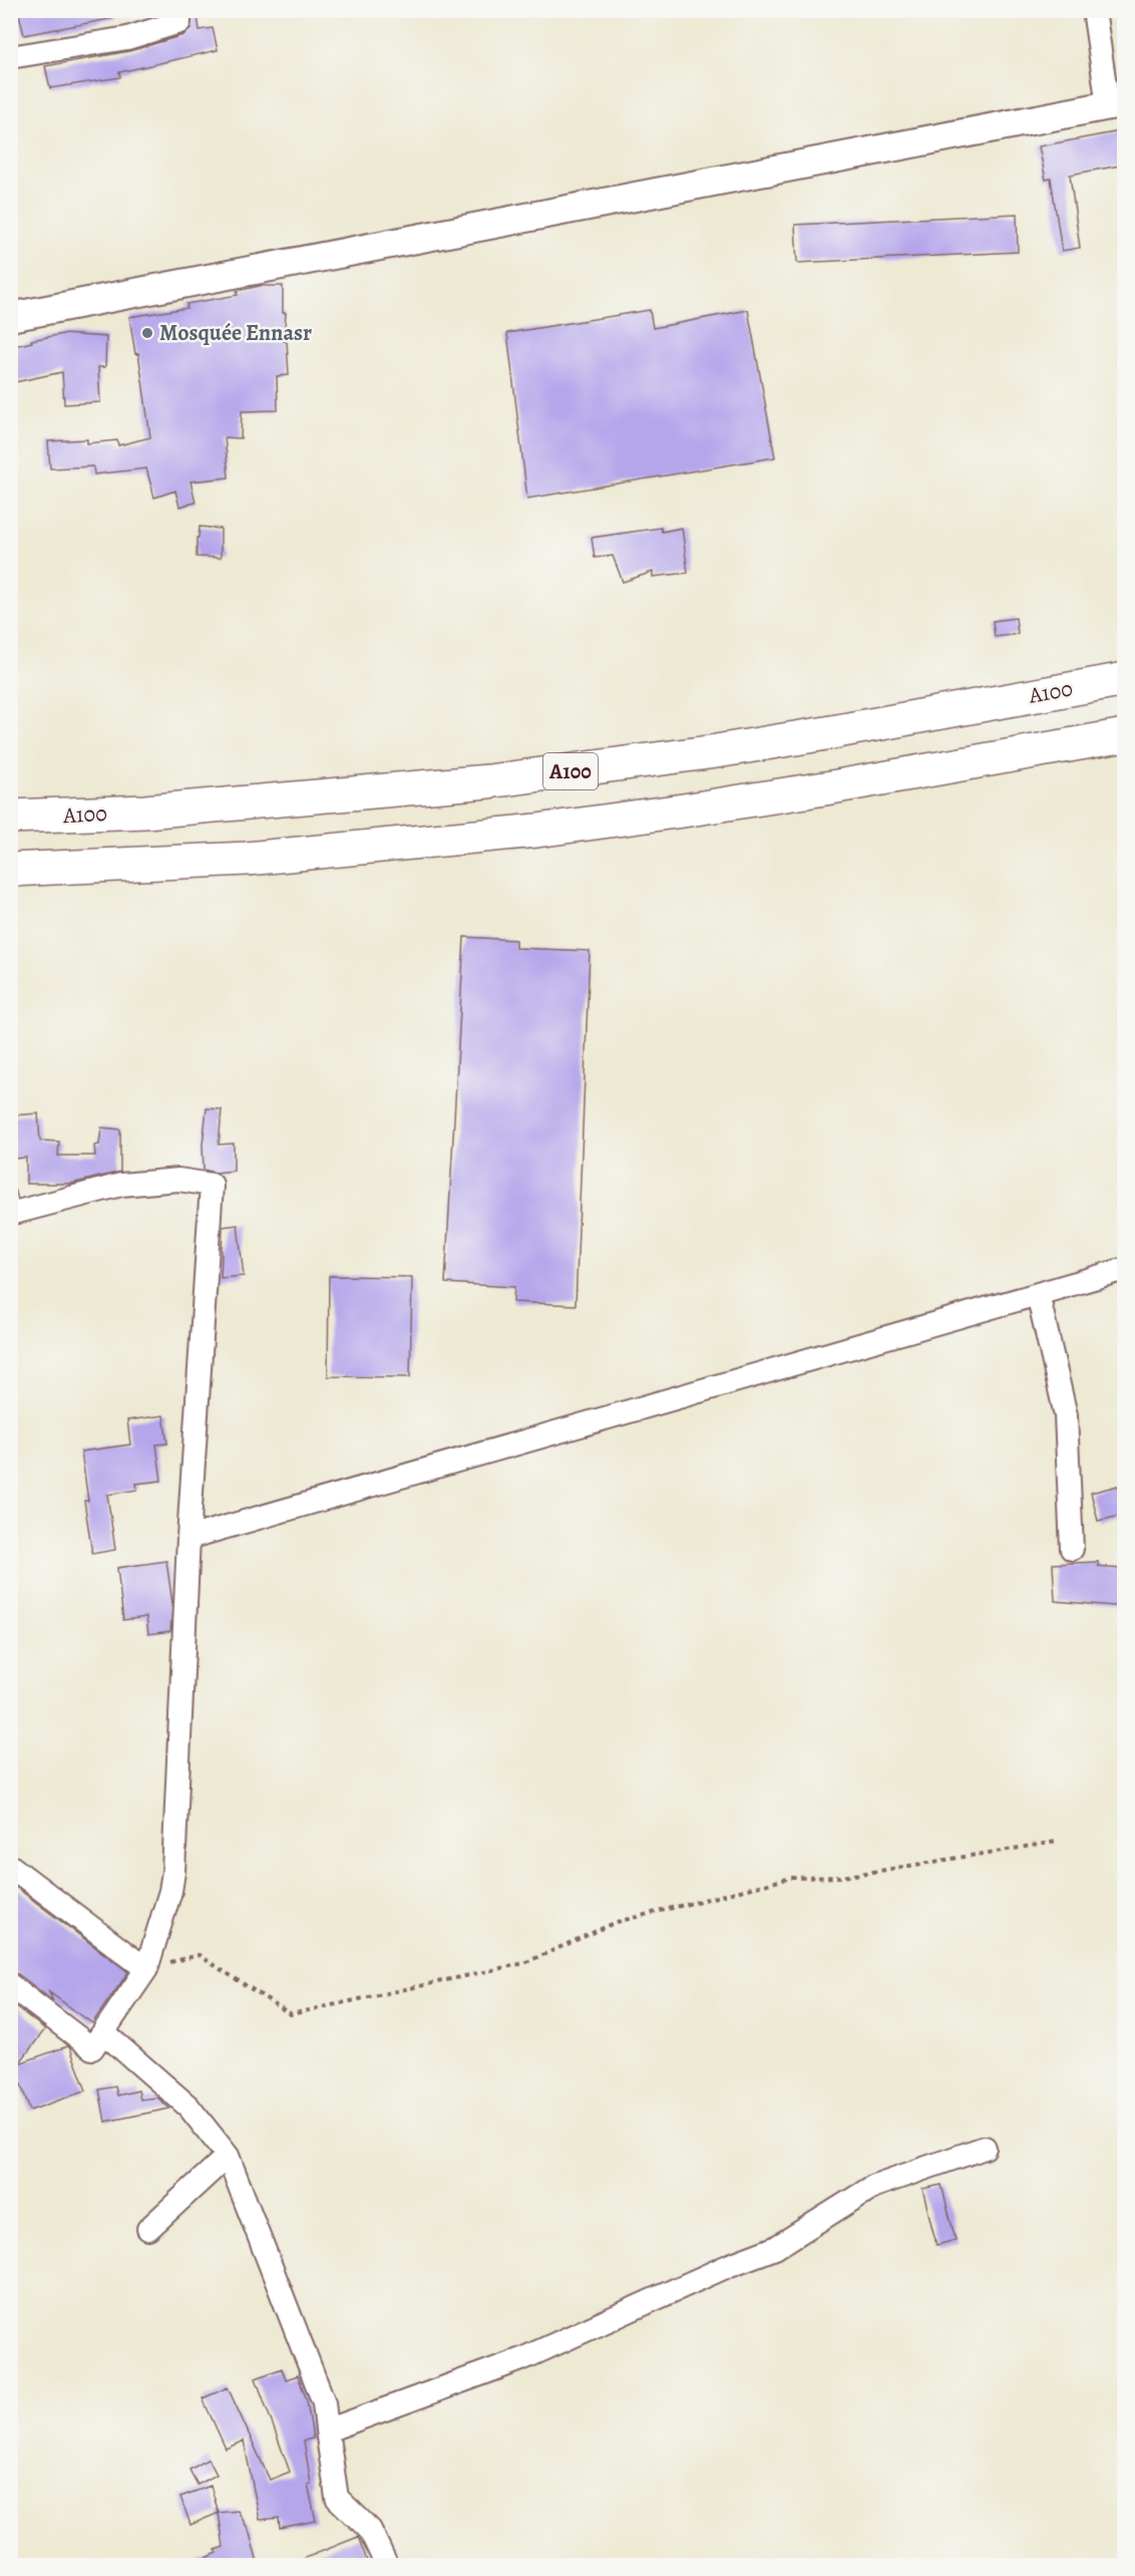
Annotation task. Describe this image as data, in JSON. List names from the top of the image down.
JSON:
{
  "streets": {
    "highway": ["A100"]
  },
  "places": ["Mosquée Ennasr"]
}
